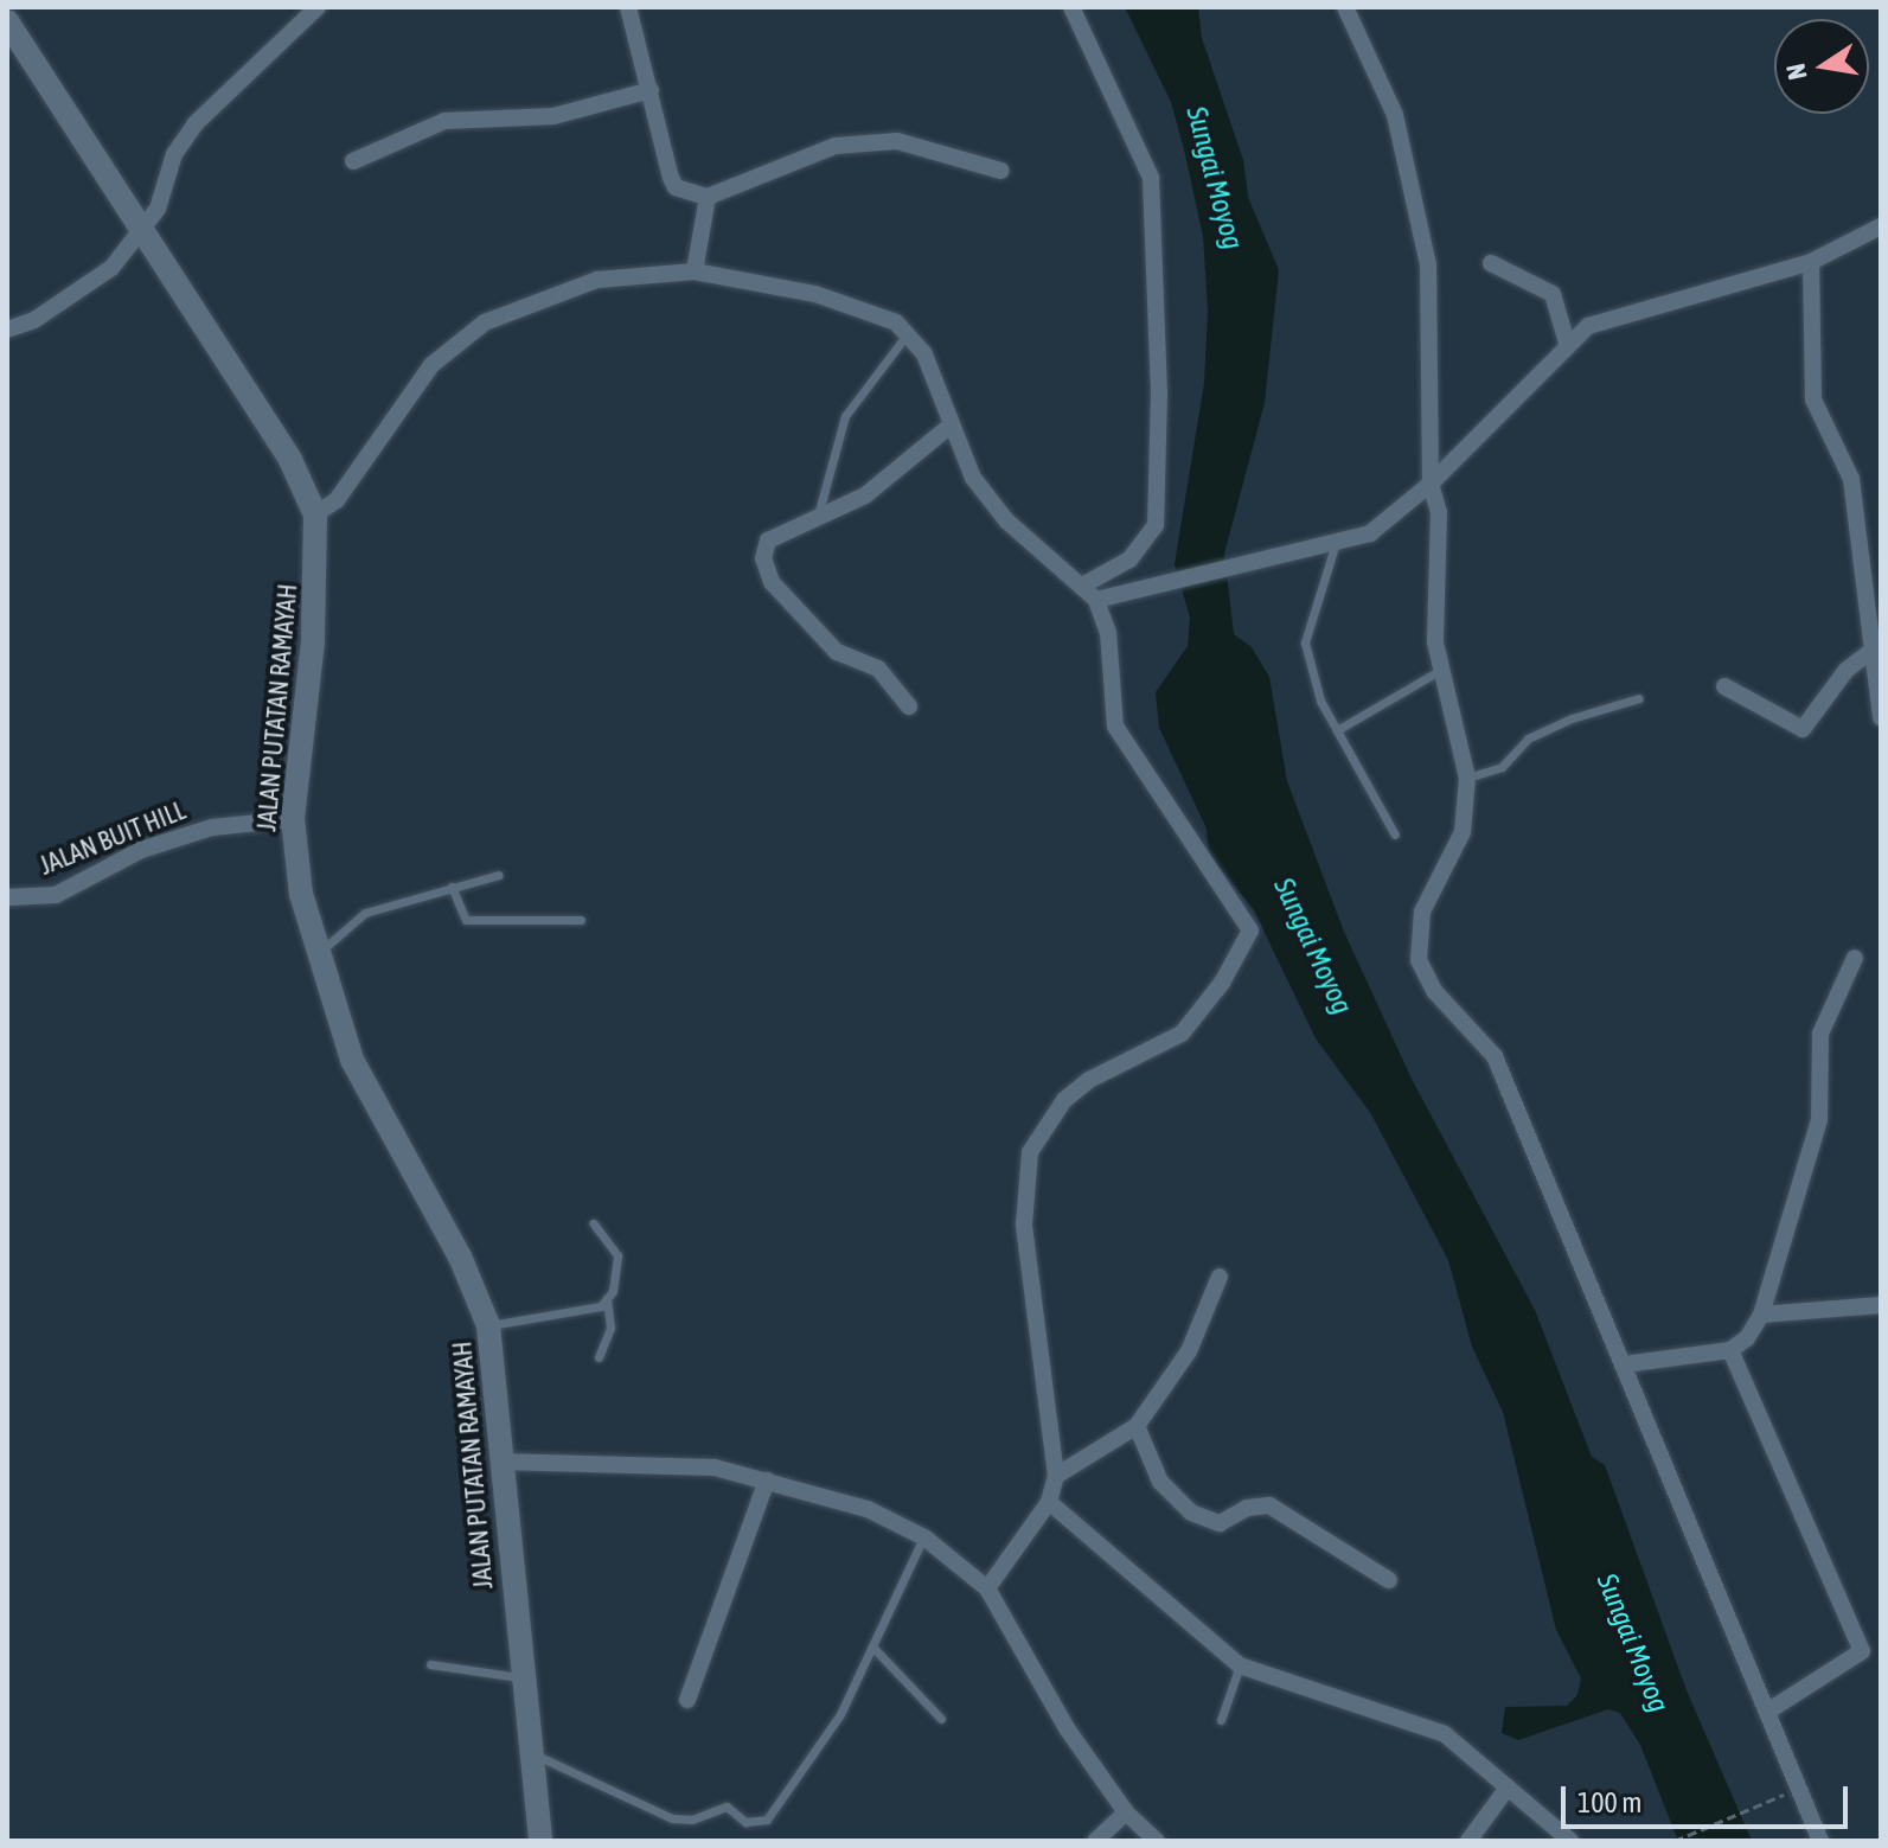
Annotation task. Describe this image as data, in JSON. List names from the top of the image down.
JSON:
{
  "streets": {
    "main road": ["JALAN PUTATAN RAMAYAH"],
    "street": ["JALAN BUIT HILL"]
  },
  "crossings": [
    ["JALAN PUTATAN RAMAYAH", "JALAN BUIT HILL"]
  ],
  "water": ["Sungai Moyog"],
  "scale_bar": "100 m",
  "north": "left"
}
